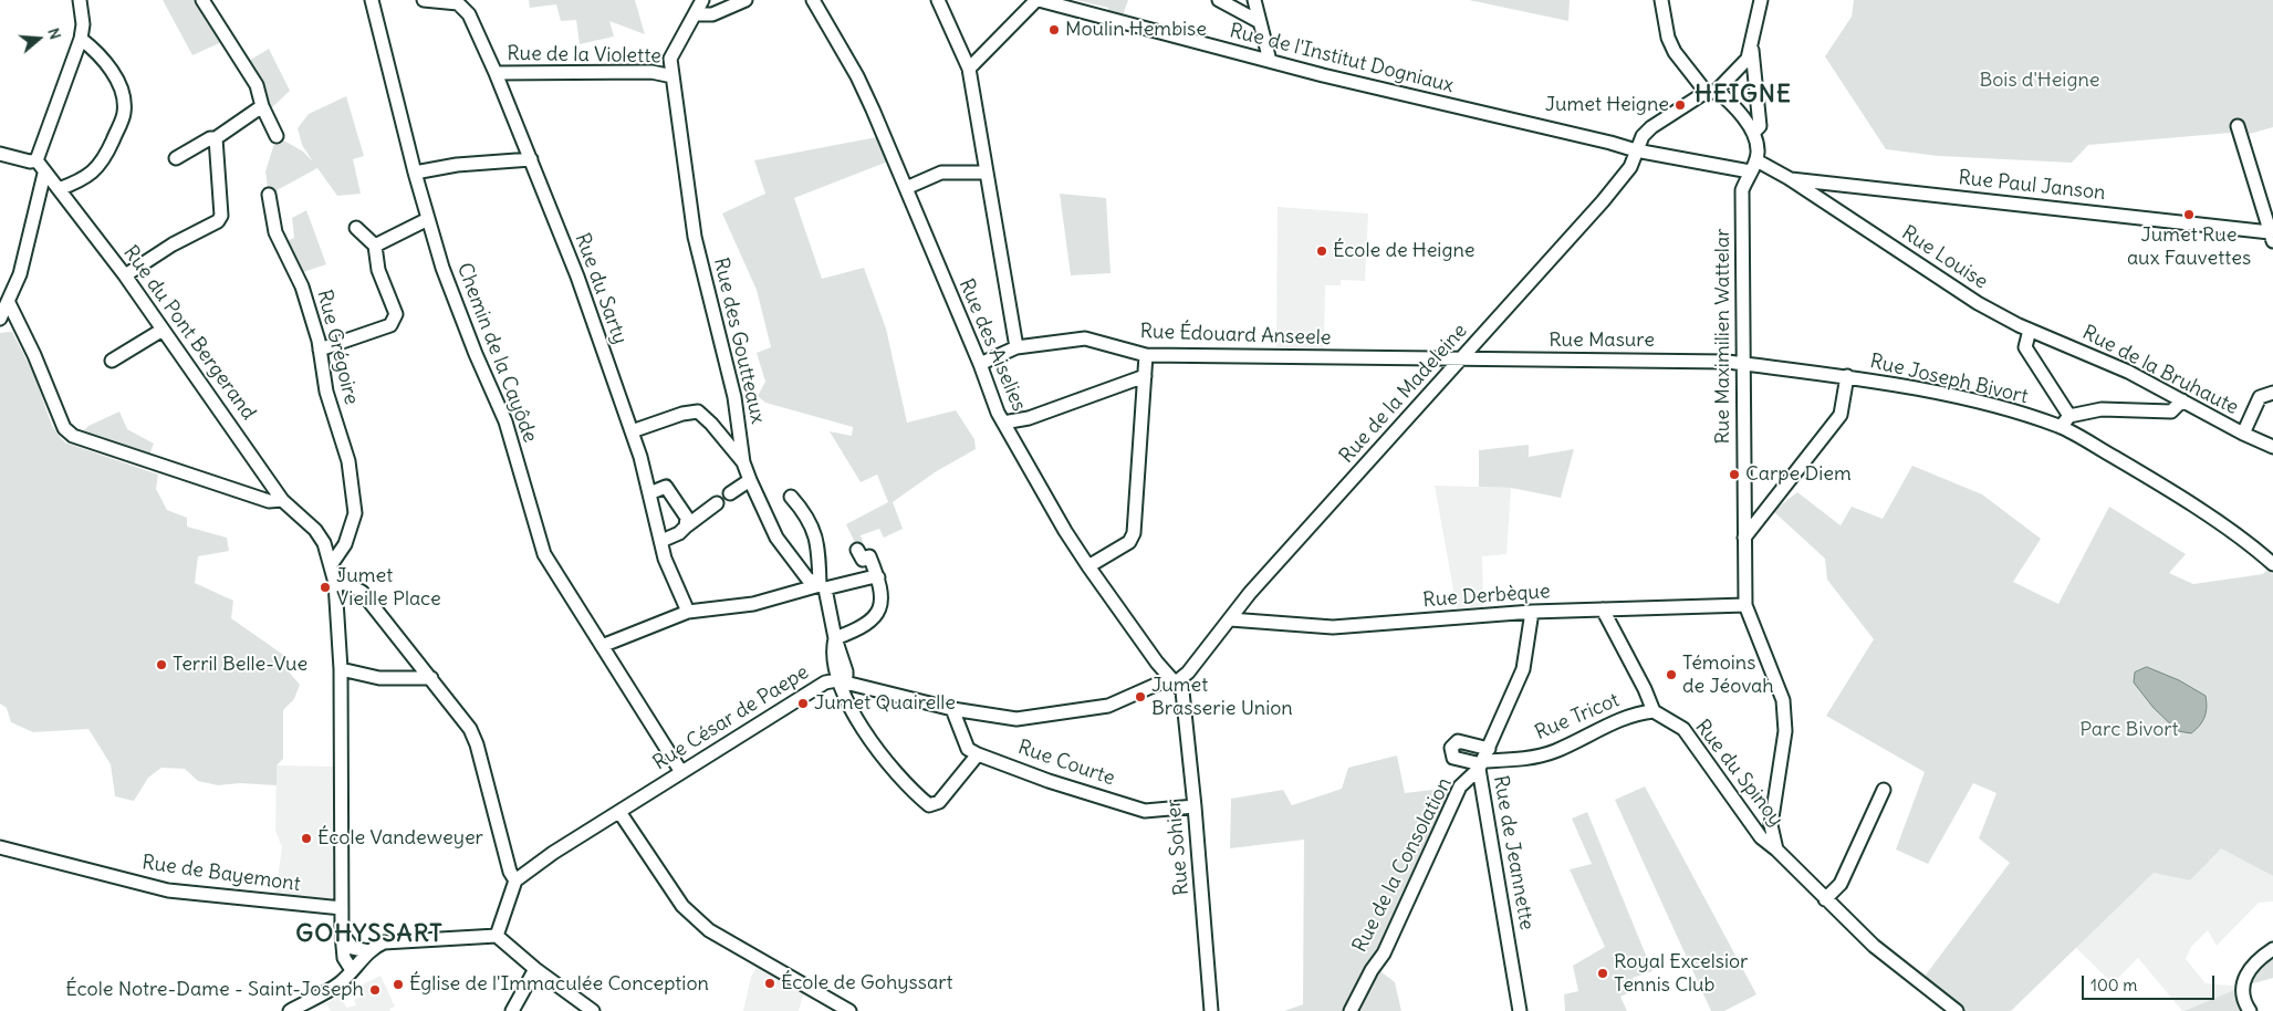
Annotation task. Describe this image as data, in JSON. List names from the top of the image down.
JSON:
{
  "streets": {
    "street": [
      "Rue de la Violette",
      "Rue de l'Institut Dogniaux",
      "Rue Paul Janson",
      "Rue Louise",
      "Rue du Sarty",
      "Rue du Pont Bergerand",
      "Rue Édouard Anseele",
      "Rue Maximilien Wattelar",
      "Rue des Goutteaux",
      "Rue Masure",
      "Rue des Aiselies",
      "Rue Grégoire",
      "Chemin de la Cayôde",
      "Rue de la Bruhaute",
      "Rue Joseph Bivort",
      "Rue de la Madeleine",
      "Rue Derbèque",
      "Rue Tricot",
      "Rue César de Paepe",
      "Rue Courte",
      "Rue du Spinoy",
      "Rue Sohier",
      "Rue de Jeannette",
      "Rue de la Consolation",
      "Rue de Bayemont"
    ]
  },
  "crossings": [
    ["Rue de la Violette", "Rue du Sarty"],
    ["Rue de la Violette", "Rue des Goutteaux"],
    ["Rue de l'Institut Dogniaux", "Rue Louise"],
    ["Rue de l'Institut Dogniaux", "Rue de la Madeleine"],
    ["Rue Paul Janson", "Rue Louise"],
    ["Rue Louise", "Rue Maximilien Wattelar"],
    ["Rue Louise", "Rue de la Bruhaute"],
    ["Rue du Pont Bergerand", "Rue Grégoire"],
    ["Rue du Pont Bergerand", "Rue de Bayemont"],
    ["Rue Édouard Anseele", "Rue Masure"],
    ["Rue Édouard Anseele", "Rue des Aiselies"],
    ["Rue Édouard Anseele", "Rue de la Madeleine"],
    ["Rue Maximilien Wattelar", "Rue Masure"],
    ["Rue Maximilien Wattelar", "Rue Joseph Bivort"],
    ["Rue Maximilien Wattelar", "Rue Derbèque"],
    ["Rue Maximilien Wattelar", "Rue du Spinoy"],
    ["Rue Masure", "Rue Joseph Bivort"],
    ["Rue Masure", "Rue de la Madeleine"],
    ["Rue des Aiselies", "Rue de la Madeleine"],
    ["Rue des Aiselies", "Rue César de Paepe"],
    ["Rue des Aiselies", "Rue Sohier"],
    ["Chemin de la Cayôde", "Rue César de Paepe"],
    ["Rue de la Madeleine", "Rue Derbèque"],
    ["Rue de la Madeleine", "Rue César de Paepe"],
    ["Rue de la Madeleine", "Rue Sohier"],
    ["Rue Derbèque", "Rue de Jeannette"],
    ["Rue Tricot", "Rue du Spinoy"],
    ["Rue Tricot", "Rue de Jeannette"],
    ["Rue Tricot", "Rue de la Consolation"],
    ["Rue César de Paepe", "Rue Sohier"],
    ["Rue Courte", "Rue Sohier"],
    ["Rue de Jeannette", "Rue de la Consolation"]
  ],
  "districts": ["HEIGNE", "GOHYSSART"],
  "parks": ["Bois d'Heigne", "Parc Bivort"],
  "places": [
    "Moulin Hembise",
    "Jumet Heigne",
    "Jumet Rue aux Fauvettes",
    "École de Heigne",
    "Carpe Diem",
    "Jumet Vieille Place",
    "Terril Belle-Vue",
    "Témoins de Jéovah",
    "Jumet Brasserie Union",
    "Jumet Quairelle",
    "École Vandeweyer",
    "Royal Excelsior Tennis Club",
    "École de Gohyssart",
    "Église de l'Immaculée Conception",
    "École Notre-Dame - Saint-Joseph"
  ],
  "scale_bar": "100 m",
  "north": "right"
}
